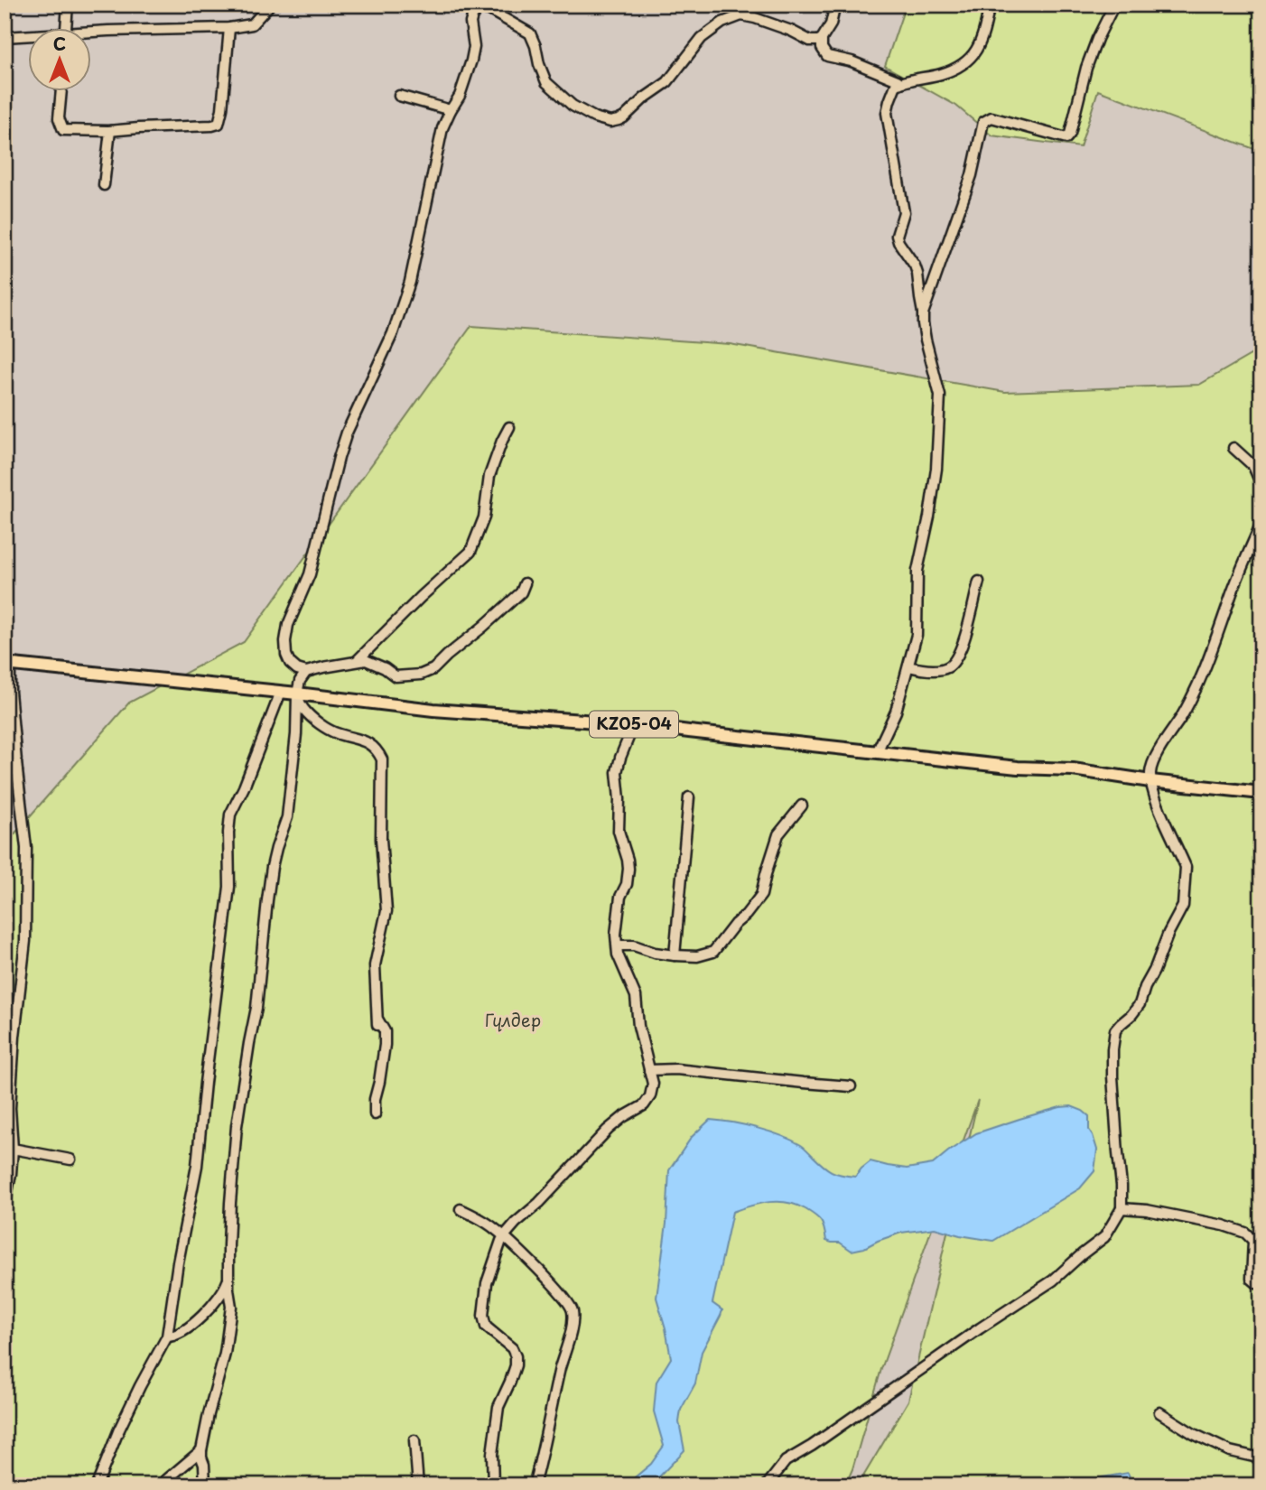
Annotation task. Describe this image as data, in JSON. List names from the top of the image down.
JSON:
{
  "streets": {
    "main road": ["KZ05-04"]
  },
  "parks": ["Гүлдер"],
  "north": "top"
}
